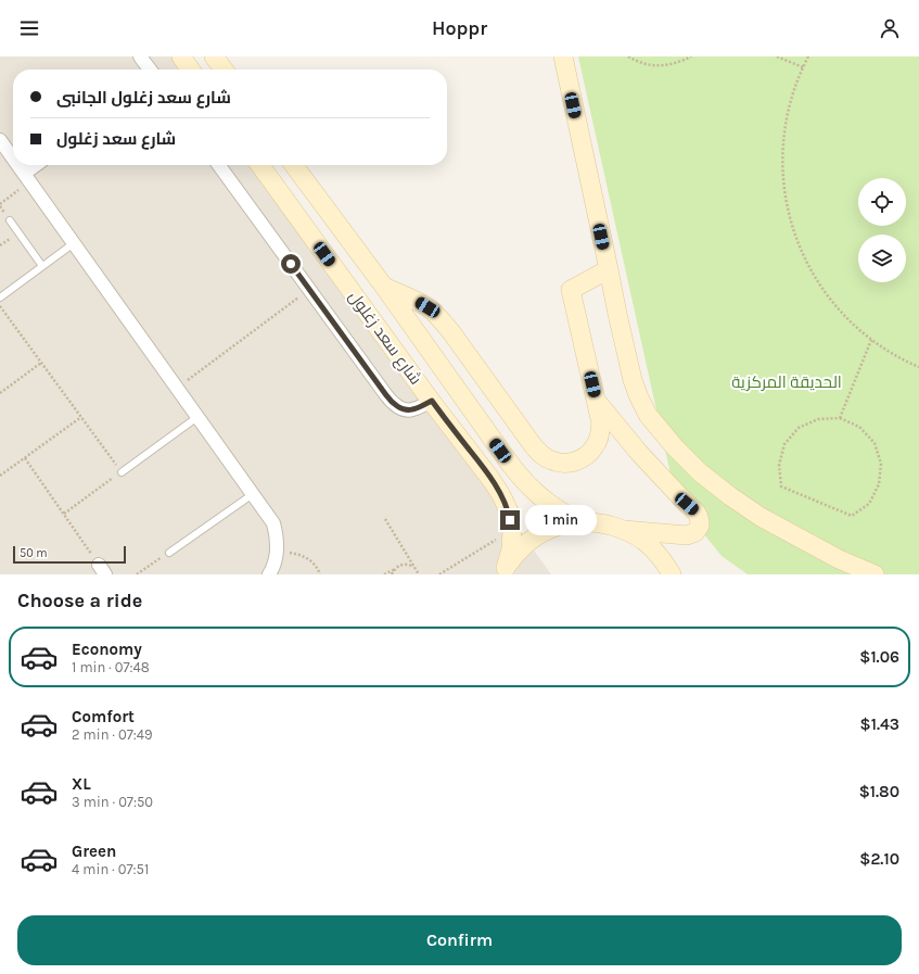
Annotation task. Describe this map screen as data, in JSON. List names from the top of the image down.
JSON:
{
  "streets": {
    "main road": ["شارع سعد زغلول"]
  },
  "parks": ["الحديقة المركزية"],
  "scale_bar": "50 m",
  "page": {
    "header": "Hoppr",
    "banner": ["شارع سعد زغلول الجانبى", "شارع سعد زغلول"],
    "bubble": "1 min",
    "scale": "50 m",
    "heading": "Choose a ride",
    "list": [
      {
        "name": "Economy",
        "note": "1 min · 07:48",
        "value": "$1.06"
      },
      {
        "name": "Comfort",
        "note": "2 min · 07:49",
        "value": "$1.43"
      },
      {
        "name": "XL",
        "note": "3 min · 07:50",
        "value": "$1.80"
      },
      {
        "name": "Green",
        "note": "4 min · 07:51",
        "value": "$2.10"
      }
    ],
    "buttons": "Confirm"
  }
}
